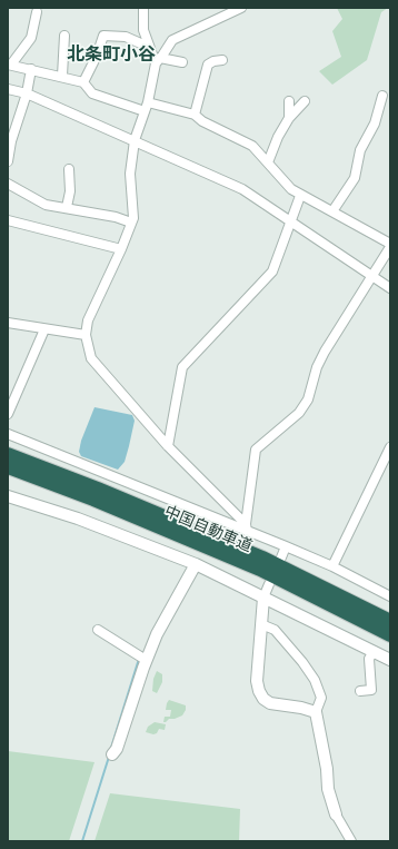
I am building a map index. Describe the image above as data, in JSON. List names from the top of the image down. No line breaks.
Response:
{"streets":{"highway":["中国自動車道"]},"districts":["北条町小谷"]}
